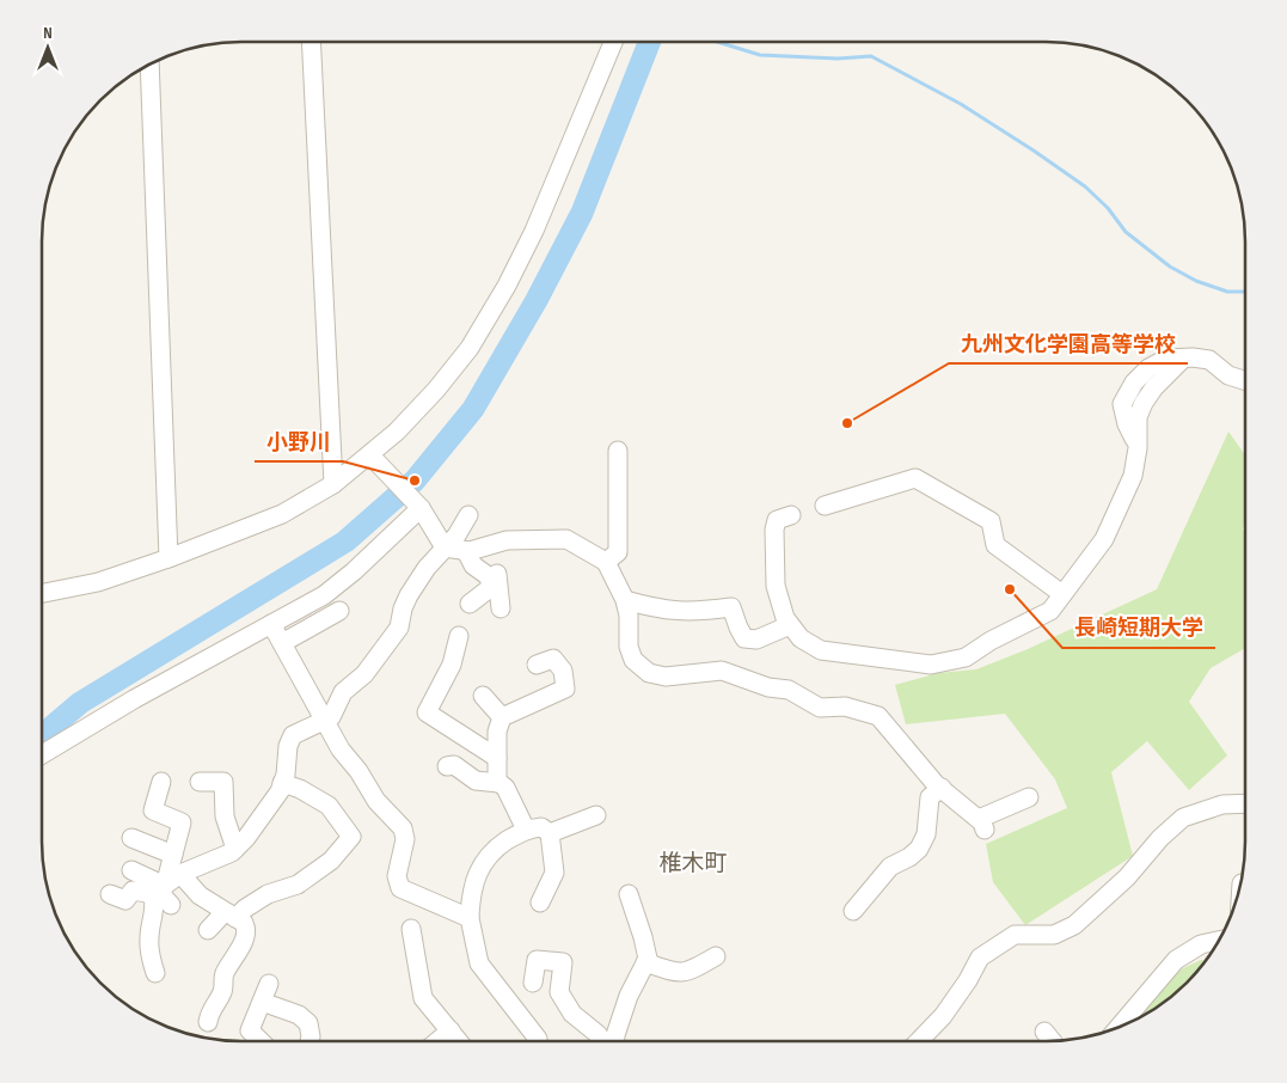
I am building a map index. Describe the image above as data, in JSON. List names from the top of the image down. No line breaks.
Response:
{"districts":["椎木町"],"places":["九州文化学園高等学校","小野川","長崎短期大学"],"north":"top"}
